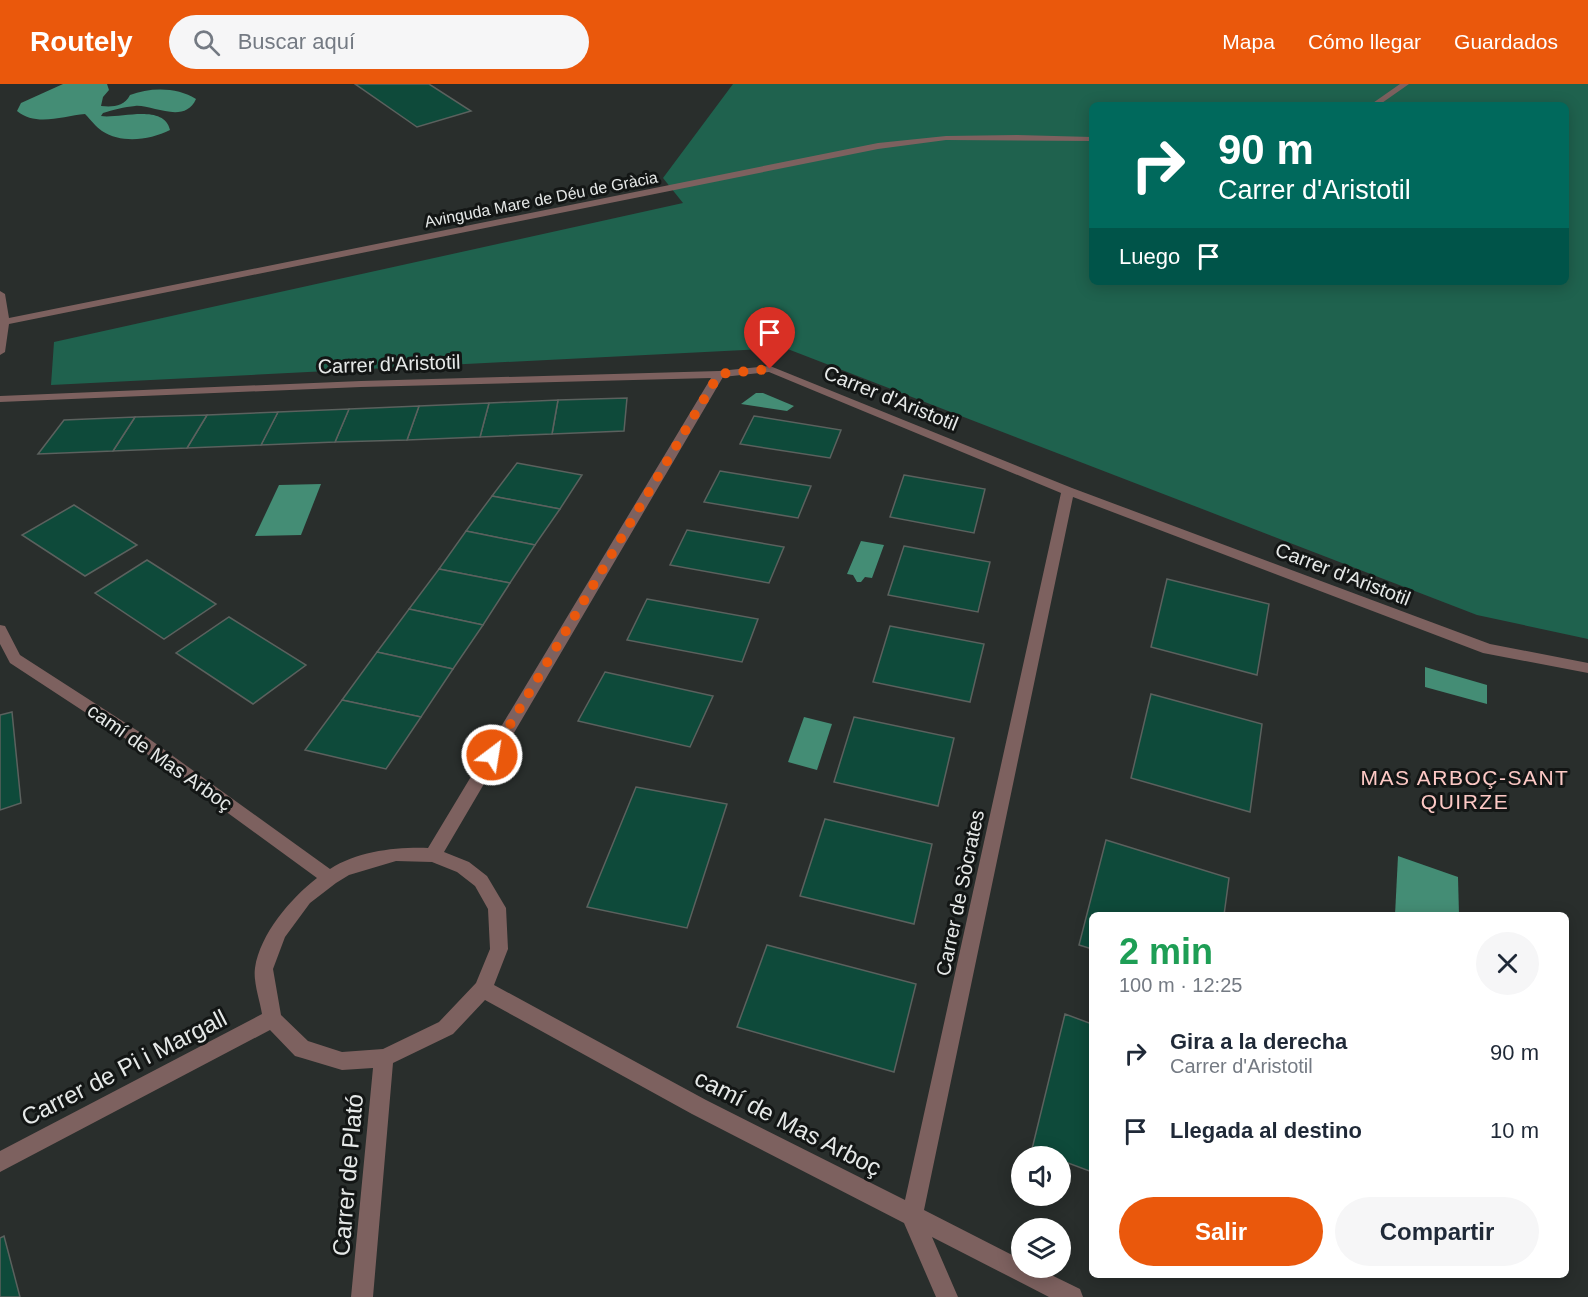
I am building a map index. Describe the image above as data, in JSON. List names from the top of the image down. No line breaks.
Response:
{"streets":{"street":["Avinguda Mare de Déu de Gràcia","Carrer d'Aristotil","camí de Mas Arboç","Carrer de Sòcrates","Carrer de Pi i Margall","Carrer de Plató"]},"crossings":[["Carrer d'Aristotil","Carrer de Sòcrates"],["camí de Mas Arboç","Carrer de Sòcrates"]],"districts":["MAS ARBOÇ-SANT QUIRZE"],"page":{"header":"Routely","search":"Buscar aquí","nav":["Mapa","Cómo llegar","Guardados"],"turn":["90 m","Carrer d'Aristotil"],"then":"Luego","heading":["2 min","100 m · 12:25"],"list":[{"name":"Gira a la derecha","note":"Carrer d'Aristotil","value":"90 m"},{"name":"Llegada al destino","value":"10 m"}],"buttons":["Salir","Compartir"]}}
